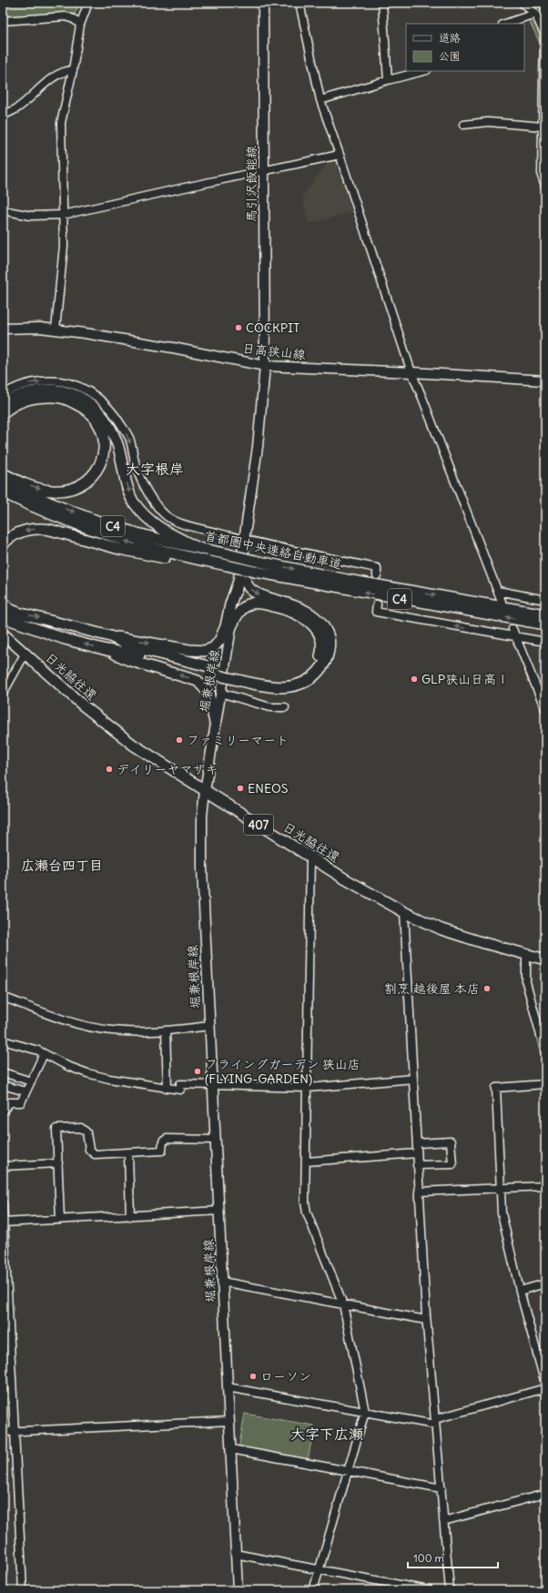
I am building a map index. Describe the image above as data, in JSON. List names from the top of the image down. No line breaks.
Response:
{"streets":{"highway":["C4","首都圏中央連絡自動車道","日光脇往還","407"],"main road":["馬引沢飯能線","日高狭山線","堀兼根岸線"]},"crossings":[["馬引沢飯能線","日高狭山線"],["馬引沢飯能線","堀兼根岸線"],["日高狭山線","堀兼根岸線"],["日光脇往還","堀兼根岸線"]],"districts":["大字根岸","広瀬台四丁目","大字下広瀬"],"places":["COCKPIT","GLP狭山日高Ⅰ","ファミリーマート","デイリーヤマザキ","ENEOS","割烹 越後屋 本店","フライングガーデン 狭山店 (FLYING-GARDEN)","ローソン"],"legend":["道路","公園"],"scale_bar":"100 m"}
